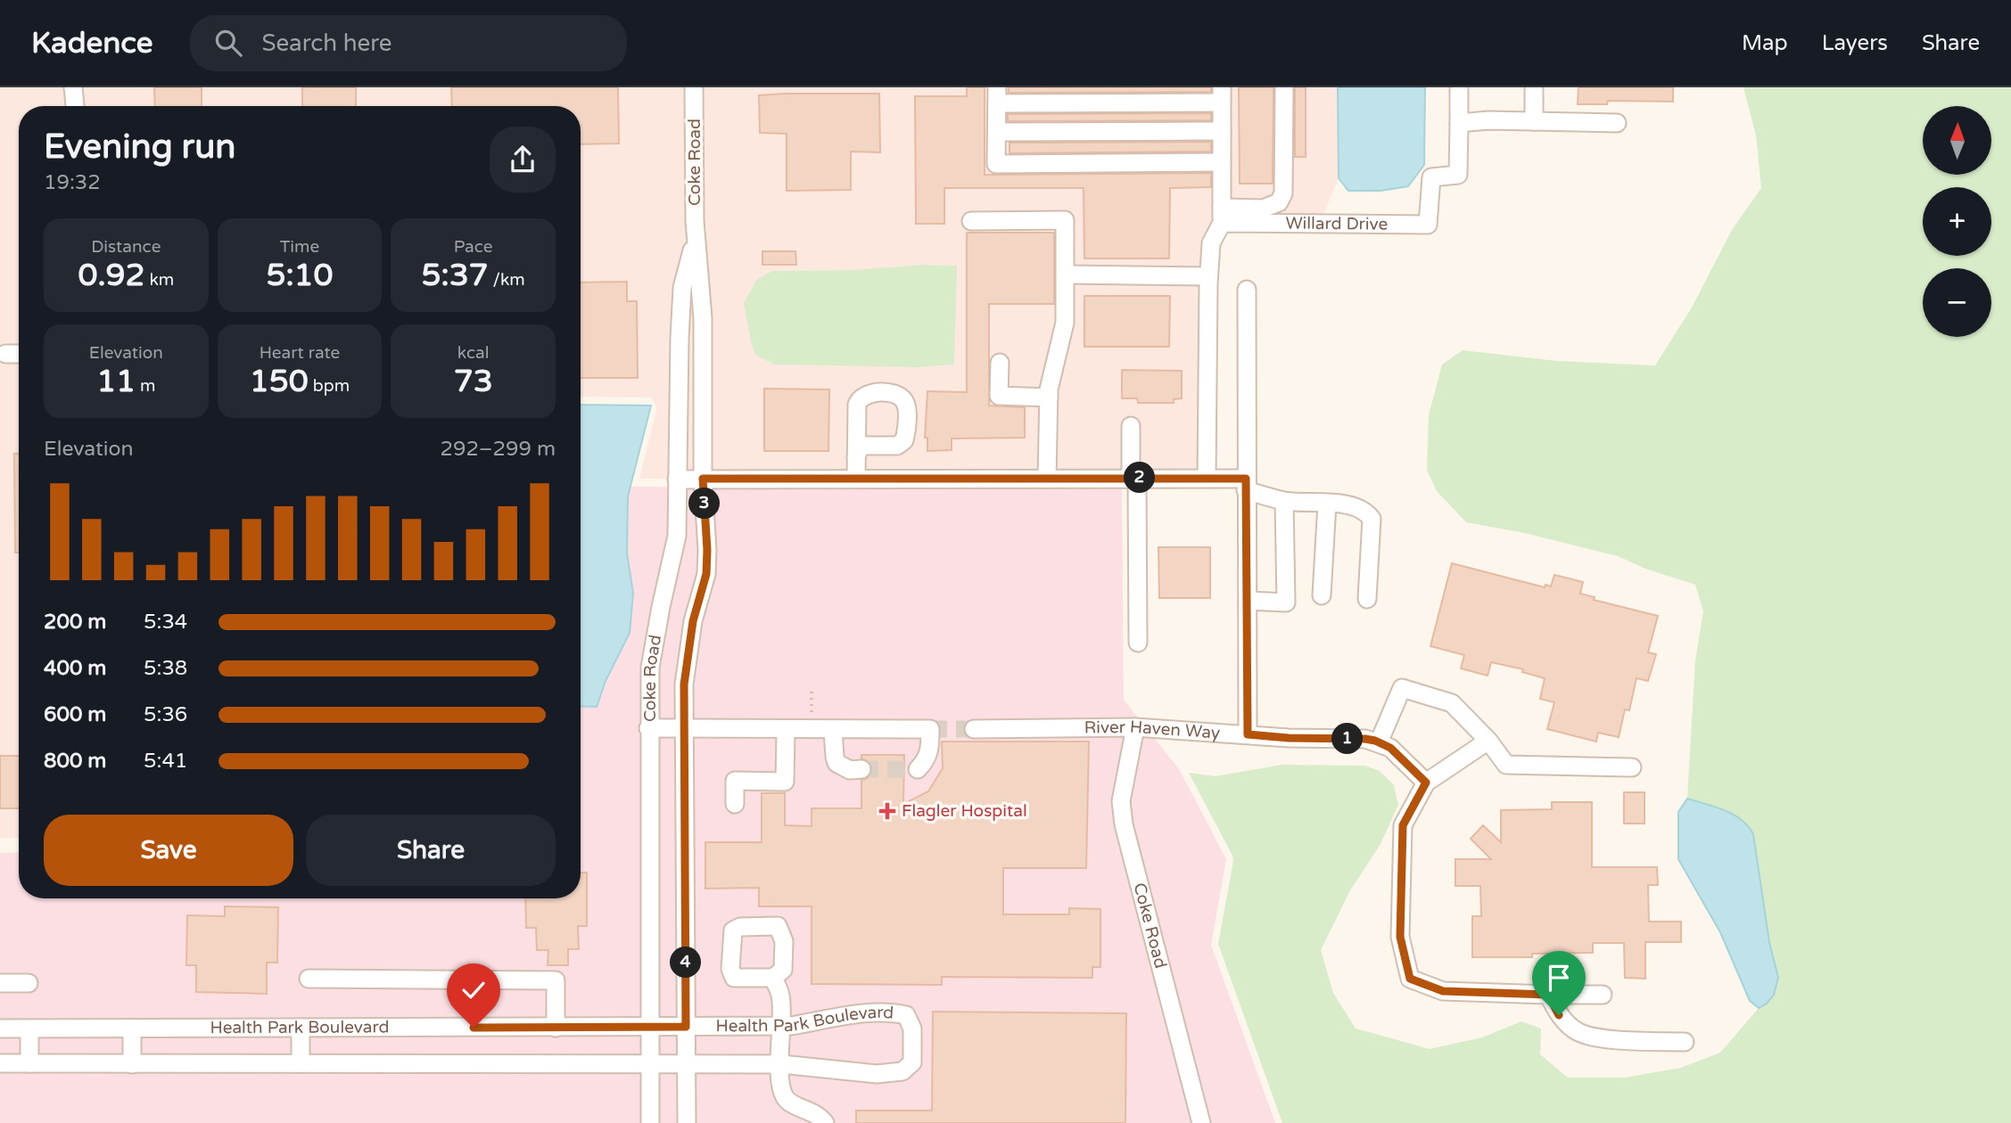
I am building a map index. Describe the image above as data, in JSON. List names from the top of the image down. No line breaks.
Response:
{"streets":{"street":["Coke Road","Willard Drive","River Haven Way","Health Park Boulevard"]},"crossings":[["Coke Road","River Haven Way"],["Coke Road","Health Park Boulevard"]],"places":{"health":["Flagler Hospital"]},"north":"top","page":{"header":"Kadence","search":"Search here","nav":["Map","Layers","Share"],"map_buttons":["+","−"],"heading":["Evening run","19:32"],"stats":[["Distance","0.92 km"],["Time","5:10"],["Pace","5:37 /km"],["Elevation","11 m"],["Heart rate","150 bpm"],["kcal","73"]],"chart":["Elevation","292–299 m"],"pins":["2","3","1","4"],"list":[{"name":"200 m","note":"5:34"},{"name":"400 m","note":"5:38"},{"name":"600 m","note":"5:36"},{"name":"800 m","note":"5:41"}],"buttons":["Save","Share"]}}
